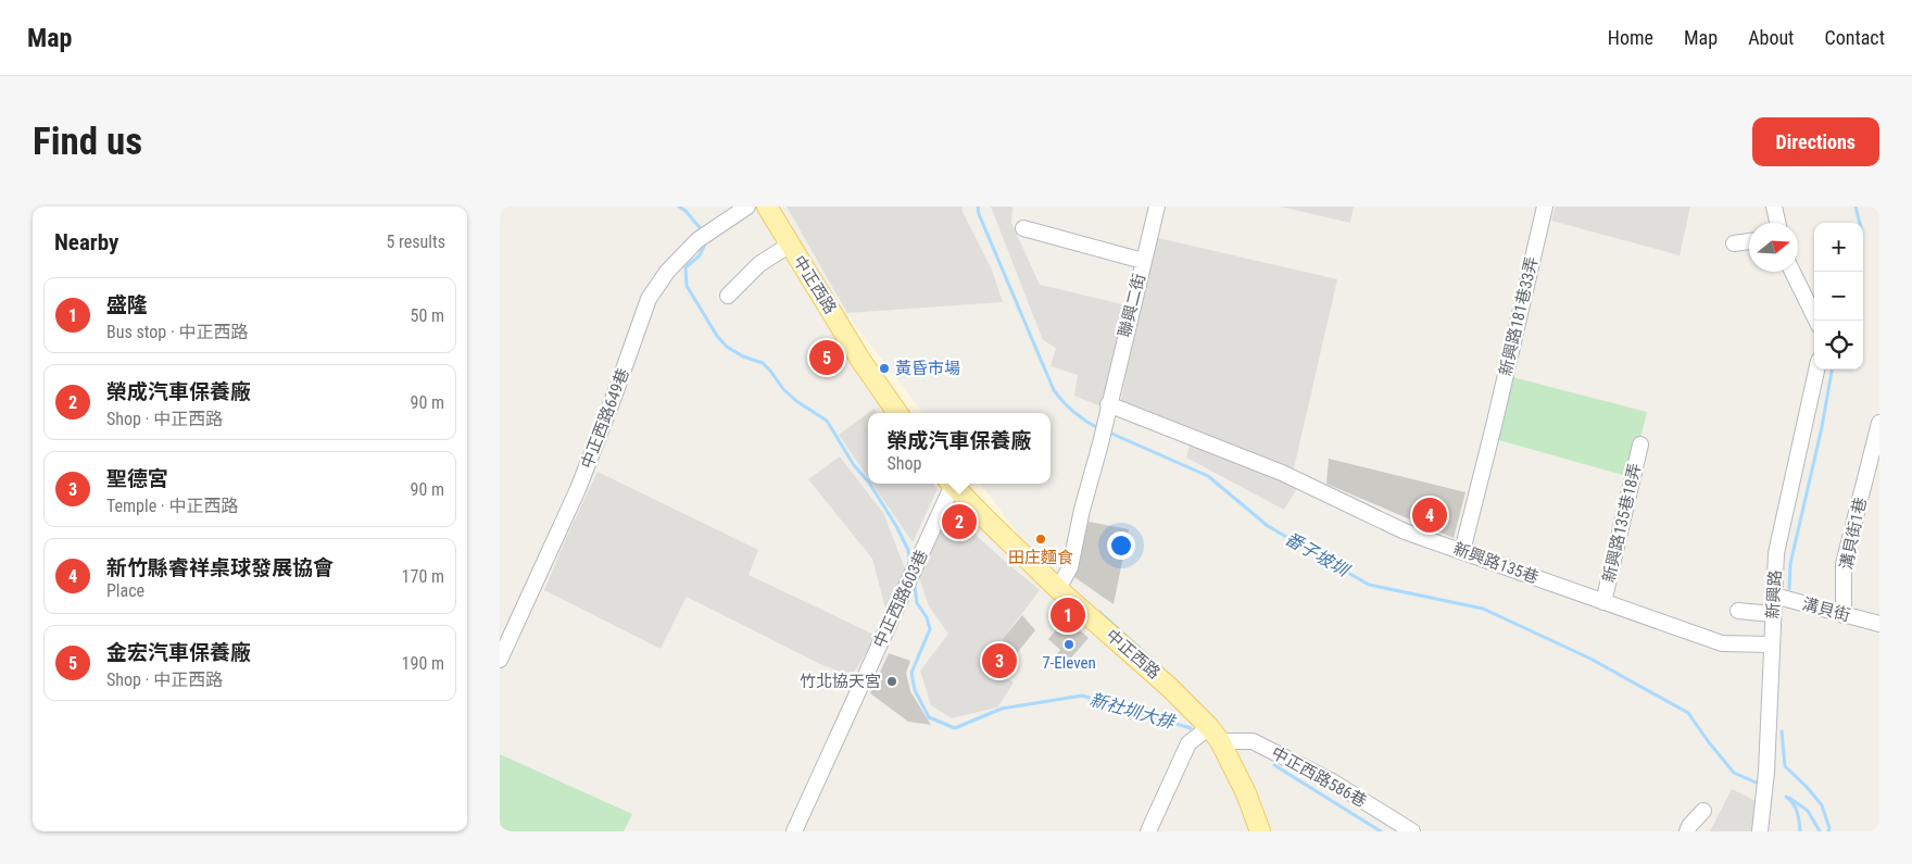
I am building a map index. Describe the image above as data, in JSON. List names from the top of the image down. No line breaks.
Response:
{"streets":{"main road":["中正西路"],"street":["聯興二街","新興路181巷33弄","中正西路649巷","新興路135巷18弄","溝貝街1巷","新興路135巷","新興路","中正西路603巷","溝貝街","中正西路586巷"]},"crossings":[["中正西路","聯興二街"],["中正西路","中正西路586巷"],["聯興二街","新興路135巷"],["新興路181巷33弄","新興路135巷"],["新興路135巷18弄","新興路135巷"],["溝貝街1巷","溝貝街"],["新興路135巷","新興路"],["新興路","溝貝街"]],"water":["番子坡圳","新社圳大排"],"places":["黃昏市場","田庄麵食","7-Eleven","竹北協天宮"],"north":"right","page":{"header":"Map","nav":["Home","Map","About","Contact"],"buttons":"Directions","title":"Find us","heading":["Nearby","5 results"],"map_buttons":["+","−"],"list":[{"mark":"1","name":"盛隆","note":"Bus stop · 中正西路","value":"50 m"},{"mark":"2","name":"榮成汽車保養廠","note":"Shop · 中正西路","value":"90 m"},{"mark":"3","name":"聖德宮","note":"Temple · 中正西路","value":"90 m"},{"mark":"4","name":"新竹縣睿祥桌球發展協會","note":"Place","value":"170 m"},{"mark":"5","name":"金宏汽車保養廠","note":"Shop · 中正西路","value":"190 m"}],"pins":["5","4","2","1","3"],"popup":["榮成汽車保養廠","Shop"]}}
